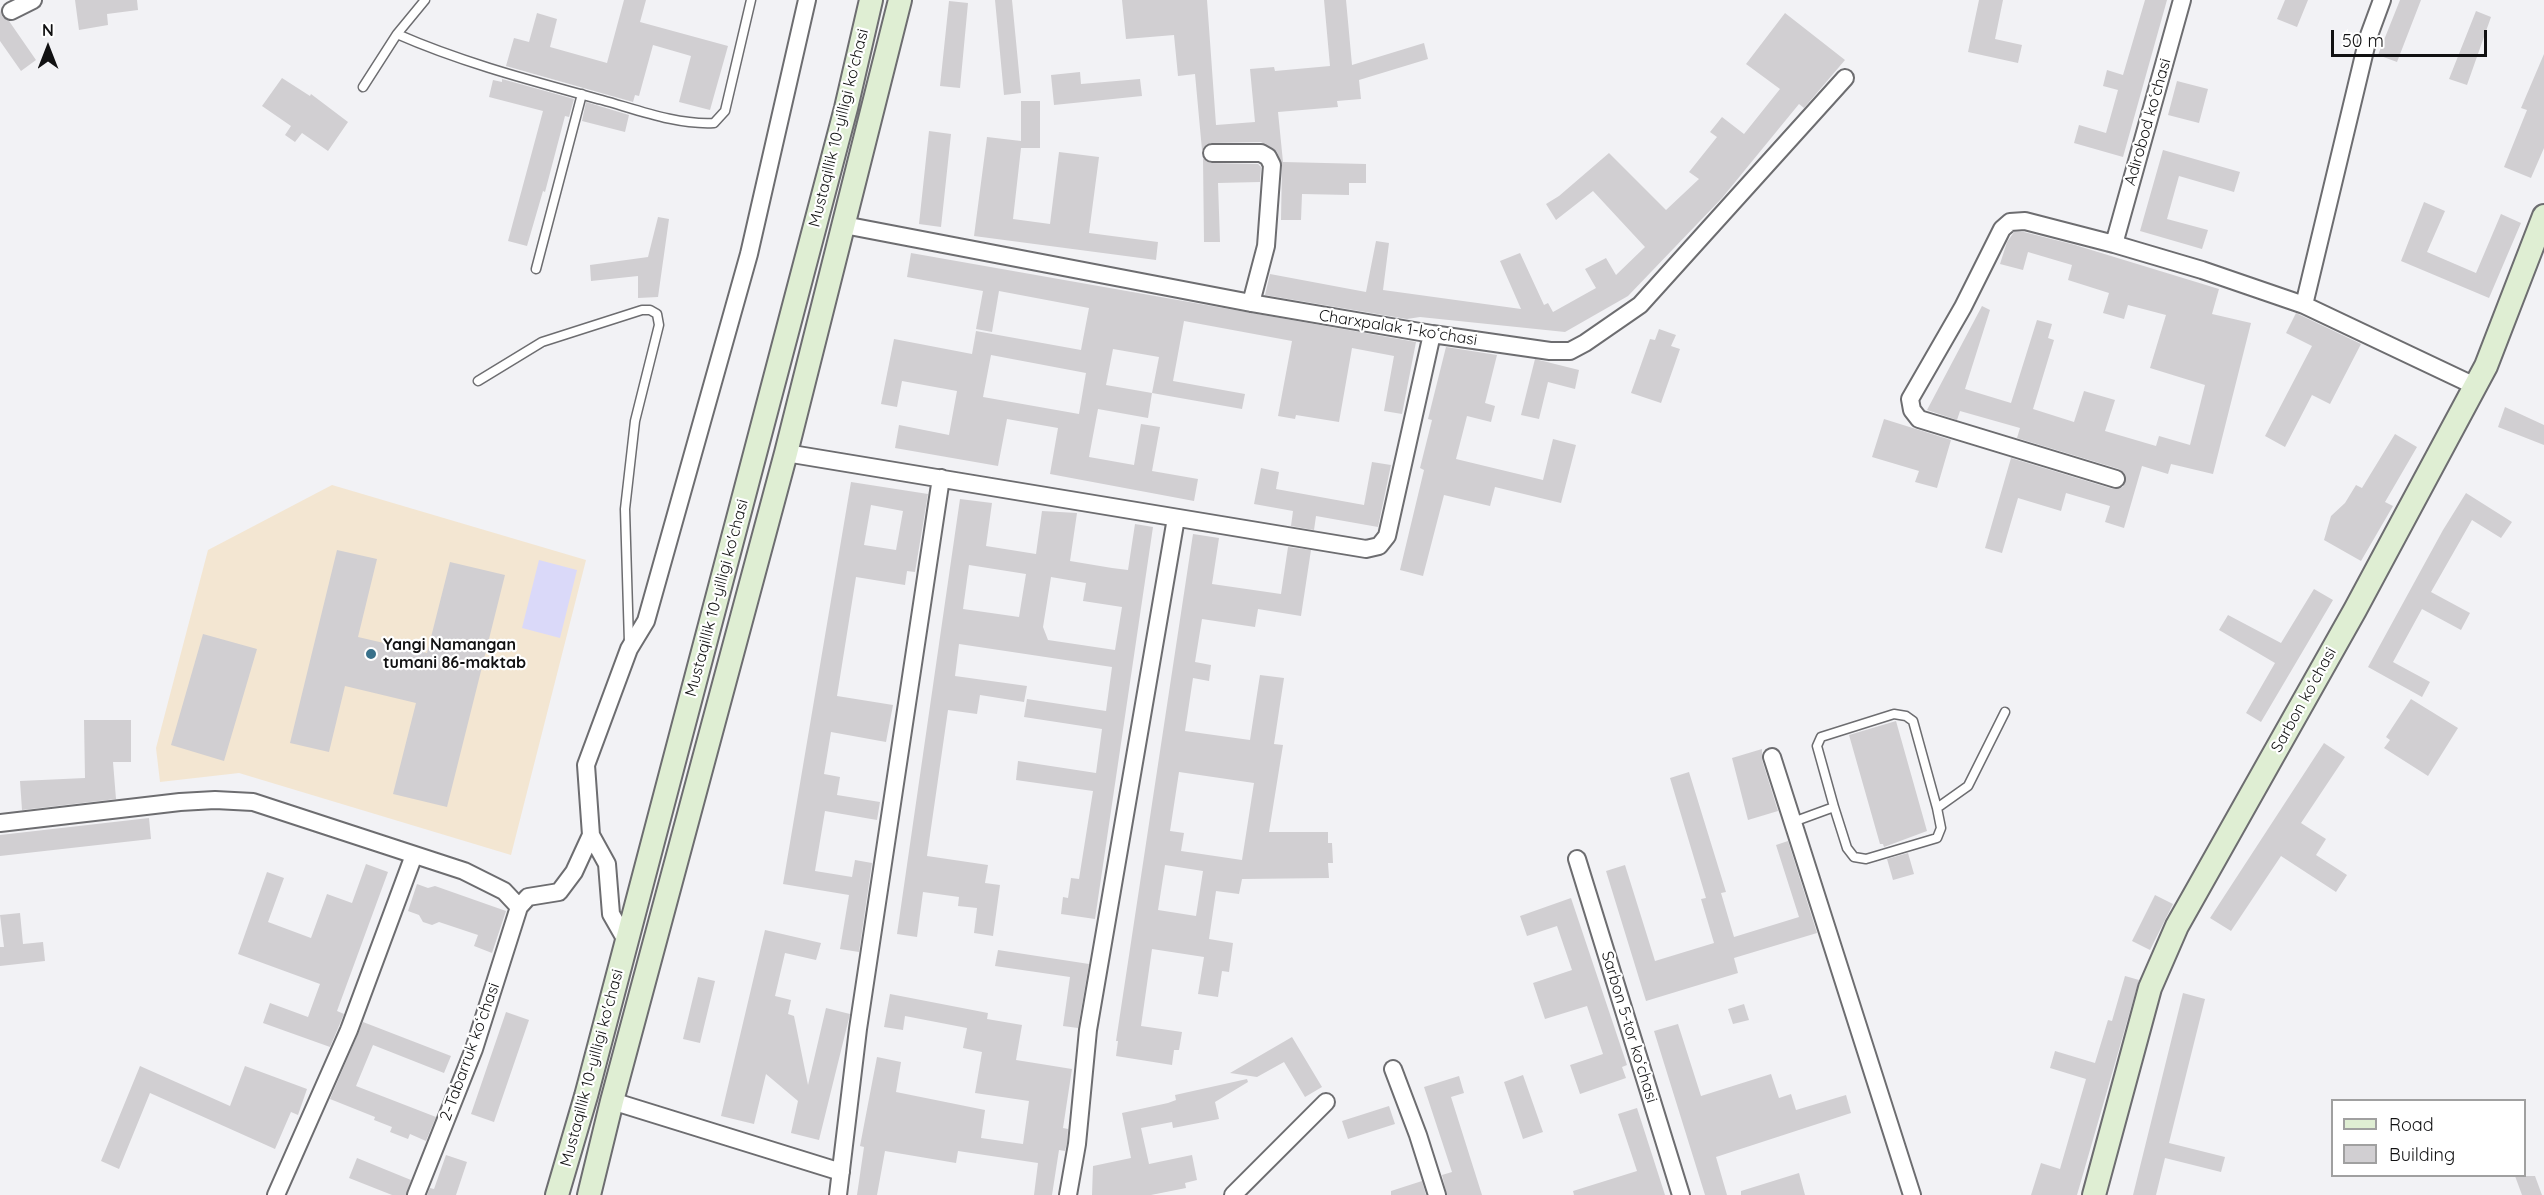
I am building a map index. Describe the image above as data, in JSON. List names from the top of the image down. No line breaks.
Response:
{"streets":{"main road":["Mustaqillik 10-yilligi ko'chasi","Sarbon koʻchasi"],"street":["Adirobod koʻchasi","Charxpalak 1-koʻchasi","Sarbon 5-tor koʻchasi","2-Tabarruk koʻchasi"]},"crossings":[["Mustaqillik 10-yilligi ko'chasi","Charxpalak 1-koʻchasi"]],"places":["Yangi Namangan tumani 86-maktab"],"legend":["Road","Building"],"scale_bar":"50 m","north":"top"}
